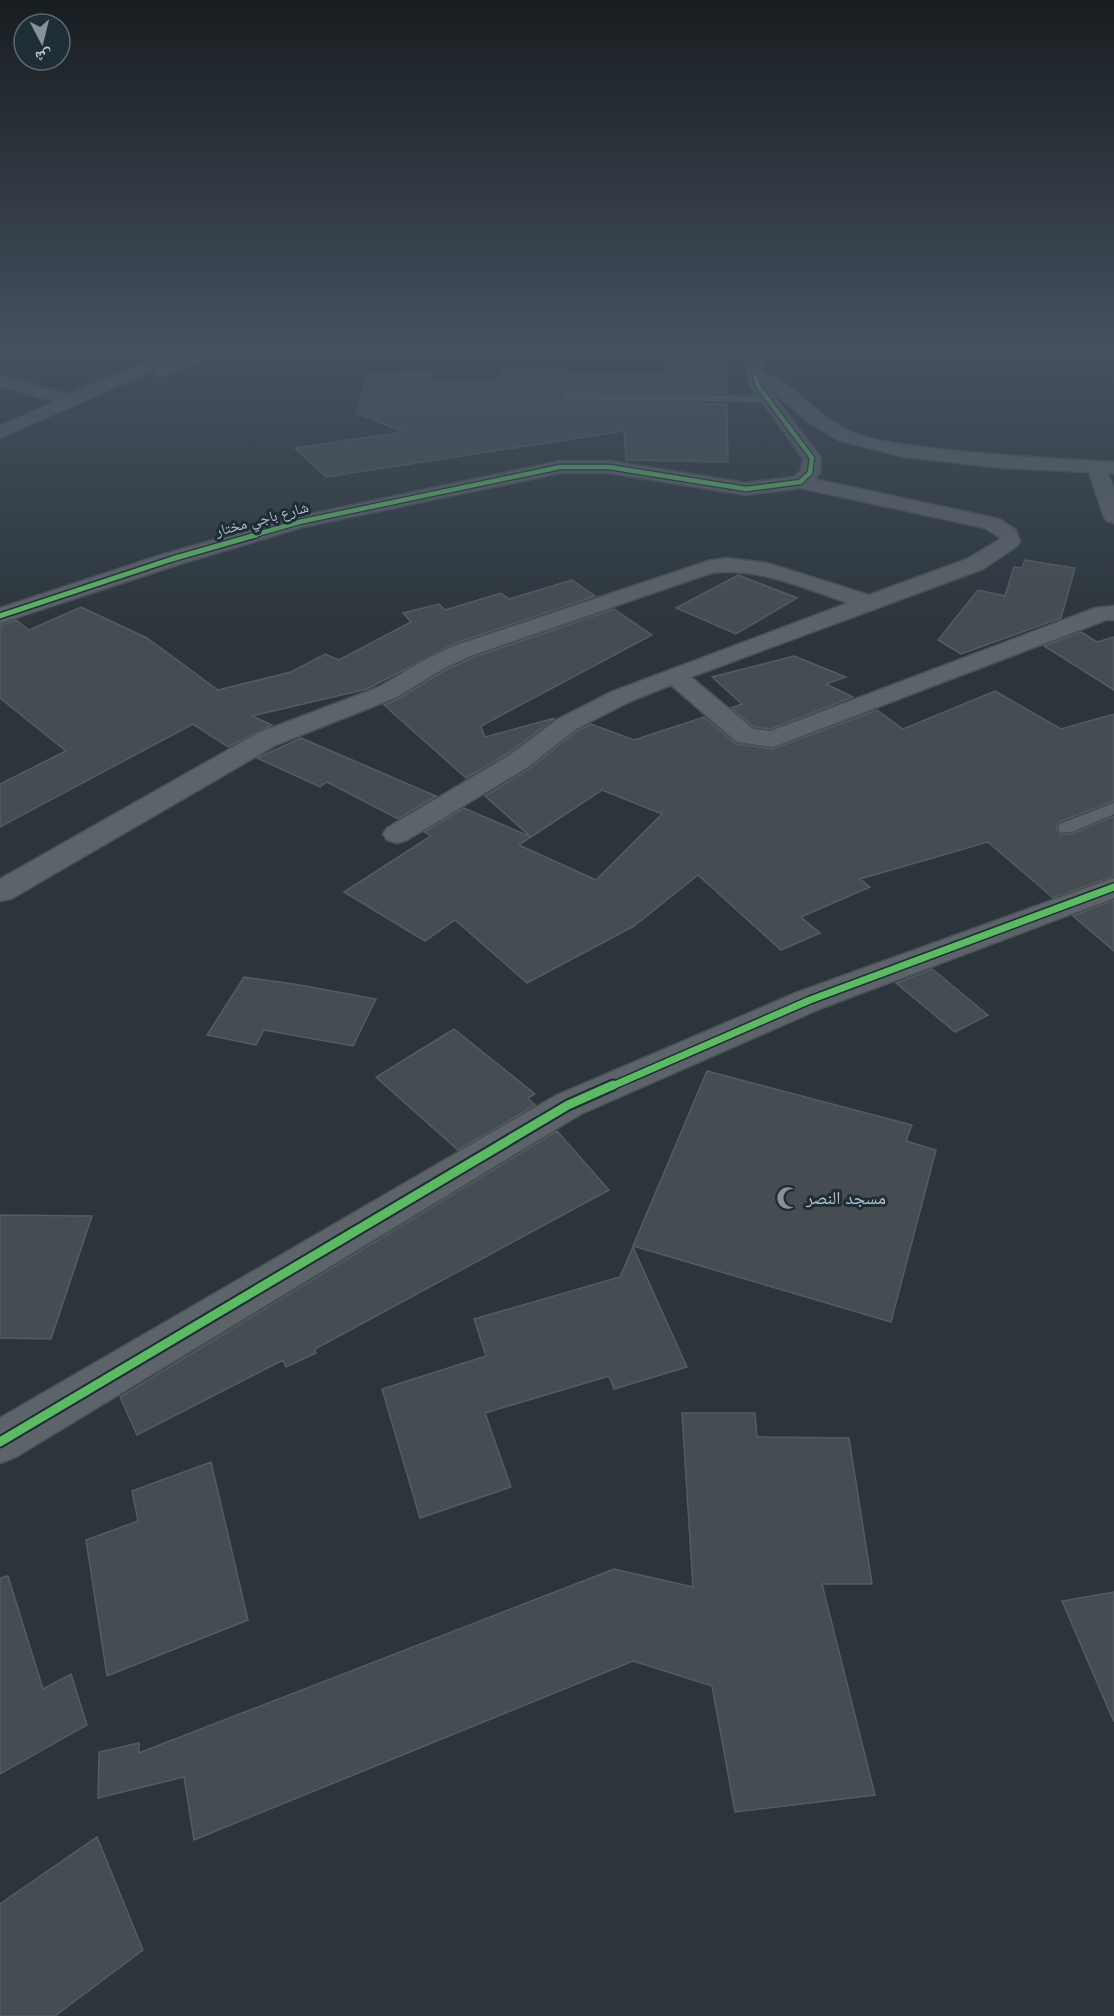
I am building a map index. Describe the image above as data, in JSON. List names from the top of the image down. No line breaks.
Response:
{"streets":{"street":["شارع باجي مختار"]},"places":{"mosque":["مسجد النصر"]},"north":"bottom"}
